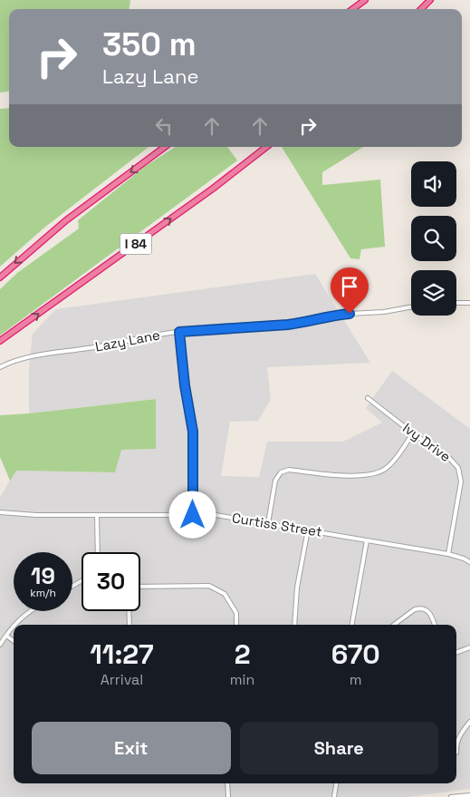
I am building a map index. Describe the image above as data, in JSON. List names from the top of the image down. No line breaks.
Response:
{"streets":{"highway":["I 84"],"street":["Lazy Lane","Ivy Drive","Curtiss Street"]},"crossings":[["Ivy Drive","Curtiss Street"]],"page":{"turn":["350 m","Lazy Lane"],"speed":"19 km/h","limit":"30","eta":["11:27","Arrival","2","min","670","m"],"buttons":["Exit","Share"]}}
